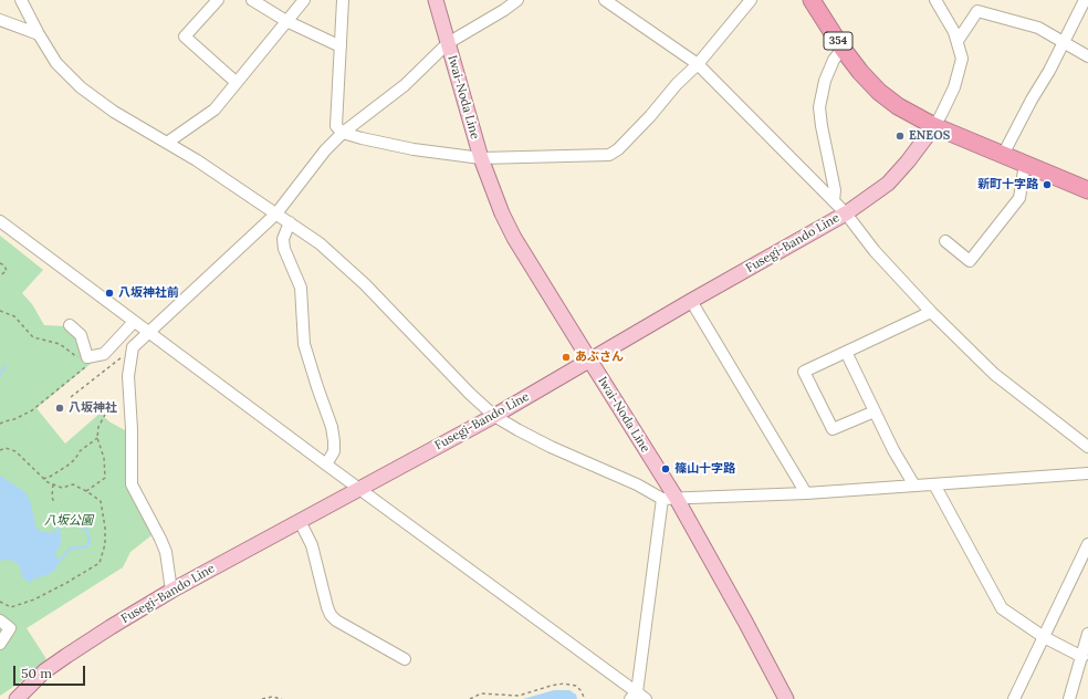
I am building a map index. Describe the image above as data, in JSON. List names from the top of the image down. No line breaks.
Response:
{"streets":{"highway":["354"],"main road":["Iwai-Noda Line","Fusegi-Bando Line"]},"crossings":[["354","Fusegi-Bando Line"],["Iwai-Noda Line","Fusegi-Bando Line"]],"parks":["八坂公園"],"places":["ENEOS","新町十字路","八坂神社前","あぶさん","八坂神社","篠山十字路"],"scale_bar":"50 m"}
